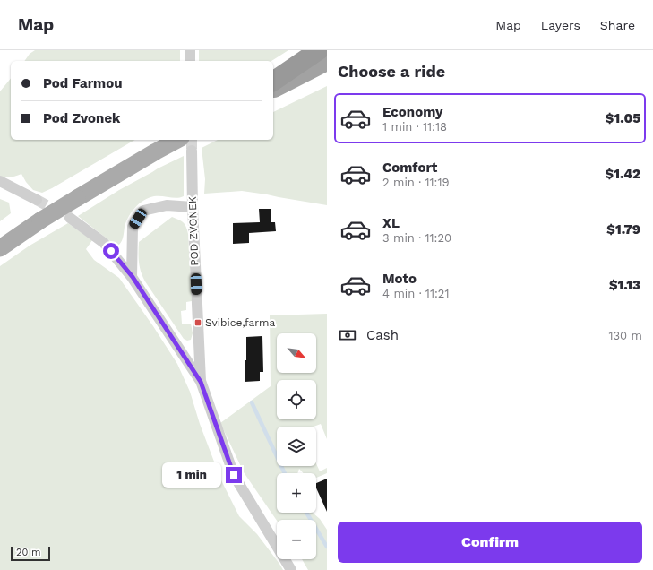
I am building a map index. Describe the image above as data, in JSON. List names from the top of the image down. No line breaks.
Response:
{"streets":{"street":["POD ZVONEK"]},"places":{"transit":["Svibice,farma"]},"scale_bar":"20 m","north":"bottom right","page":{"header":"Map","nav":["Map","Layers","Share"],"heading":"Choose a ride","banner":["Pod Farmou","Pod Zvonek"],"list":[{"name":"Economy","note":"1 min · 11:18","value":"$1.05"},{"name":"Comfort","note":"2 min · 11:19","value":"$1.42"},{"name":"XL","note":"3 min · 11:20","value":"$1.79"},{"name":"Moto","note":"4 min · 11:21","value":"$1.13"}],"pay":["Cash","130 m"],"map_buttons":["+","−"],"bubble":"1 min","buttons":"Confirm","scale":"20 m"}}
